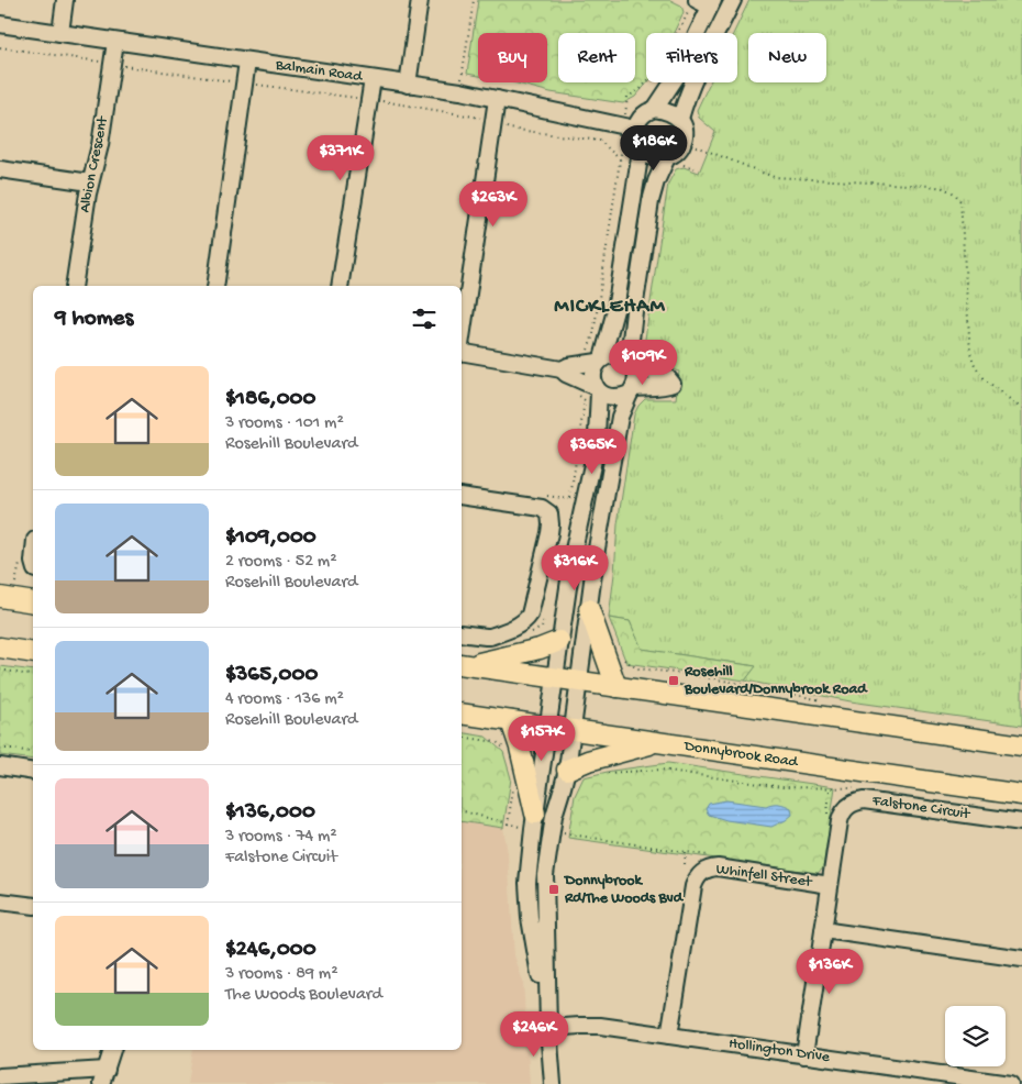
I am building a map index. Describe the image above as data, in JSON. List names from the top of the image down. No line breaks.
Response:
{"streets":{"main road":["Donnybrook Road"],"street":["Balmain Road","Albion Crescent","Falstone Circuit","Whinfell Street","Hollington Drive"]},"crossings":[["Balmain Road","Albion Crescent"],["Falstone Circuit","Whinfell Street"],["Falstone Circuit","Hollington Drive"],["Whinfell Street","Hollington Drive"]],"districts":["MICKLEHAM"],"places":{"transit":["Rosehill Boulevard/Donnybrook Road","Donnybrook Rd/The Woods Bvd"]},"page":{"chip":["Buy","Rent","Filters","New"],"price":["$186K","$371K","$263K","$109K","$365K","$316K","$157K","$136K","$246K"],"heading":"9 homes","list":[{"name":"$186,000","note":"3 rooms · 101 m² · Rosehill Boulevard"},{"name":"$109,000","note":"2 rooms · 52 m² · Rosehill Boulevard"},{"name":"$365,000","note":"4 rooms · 136 m² · Rosehill Boulevard"},{"name":"$136,000","note":"3 rooms · 74 m² · Falstone Circuit"},{"name":"$246,000","note":"3 rooms · 89 m² · The Woods Boulevard"}]}}
